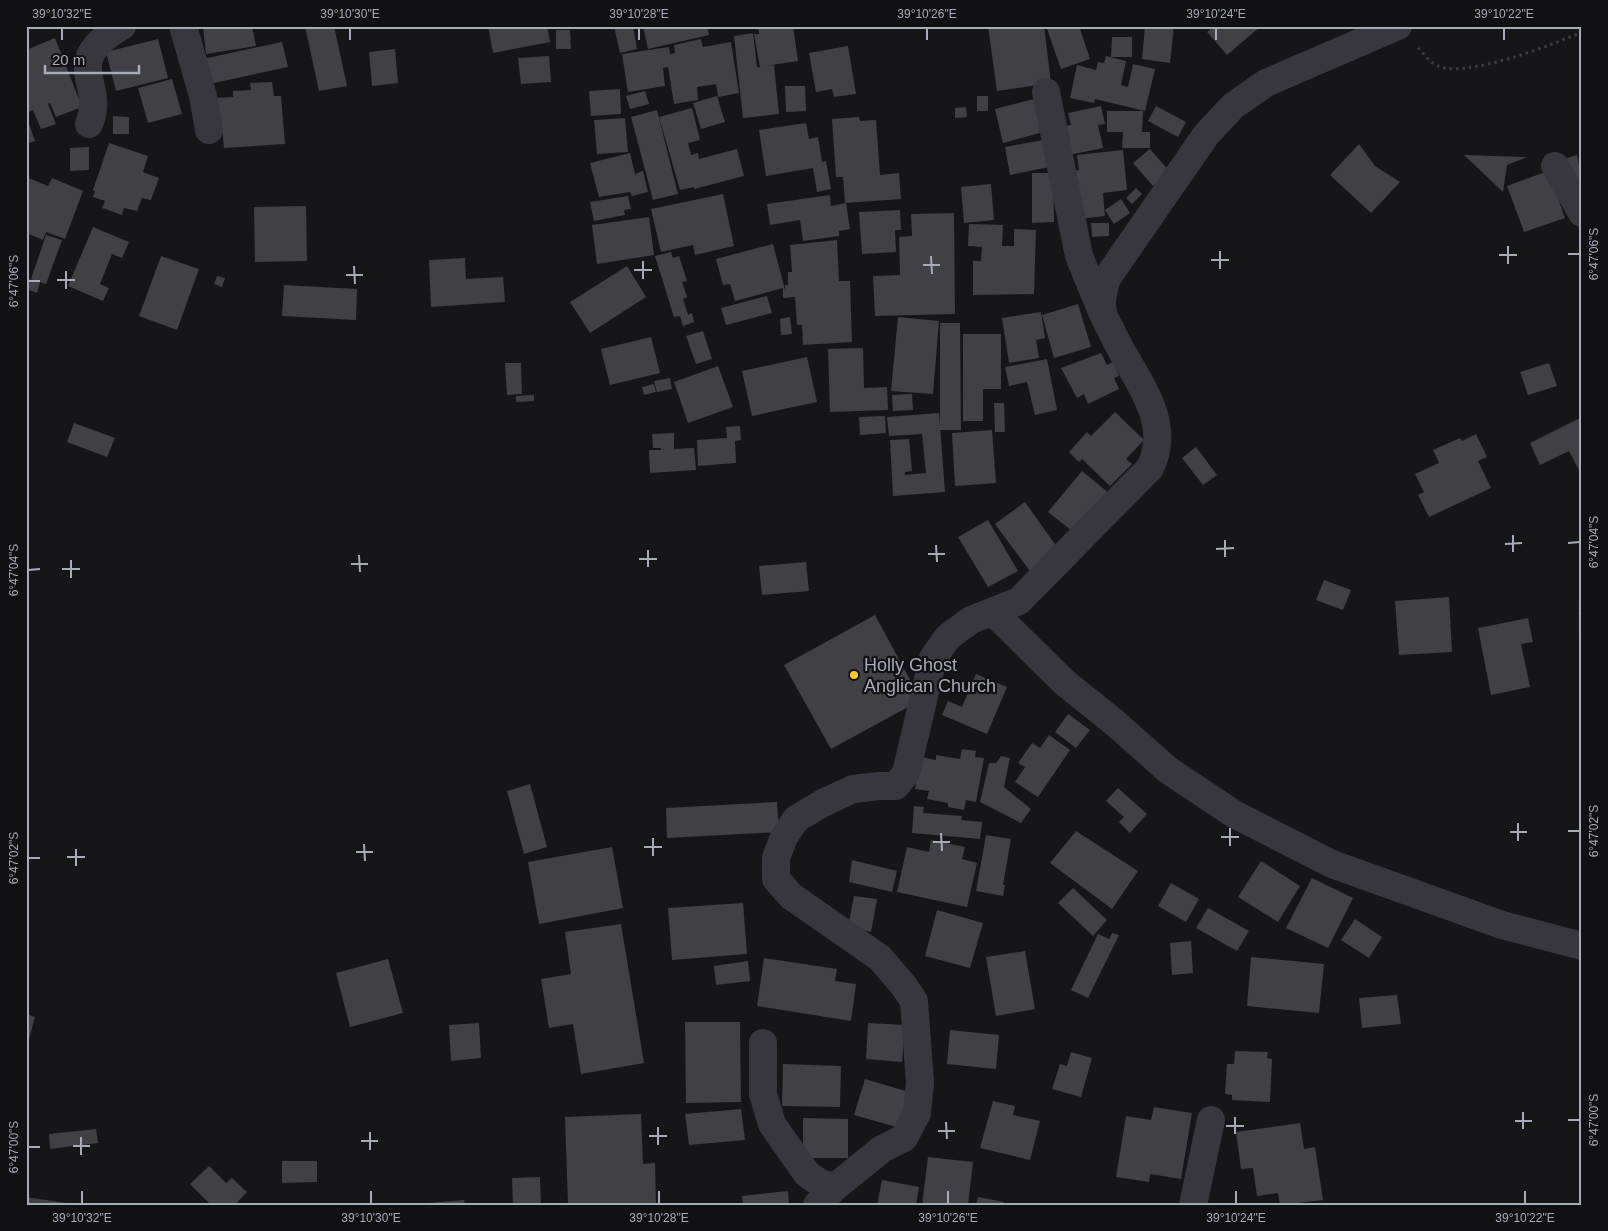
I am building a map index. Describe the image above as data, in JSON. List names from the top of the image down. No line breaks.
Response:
{"places":["Holly Ghost Anglican Church"],"scale_bar":"20 m","coordinates":["39°10'32\"E","39°10'30\"E","39°10'28\"E","39°10'26\"E","39°10'24\"E","39°10'22\"E","6°47'06\"S","6°47'04\"S","6°47'02\"S","6°47'00\"S"]}
